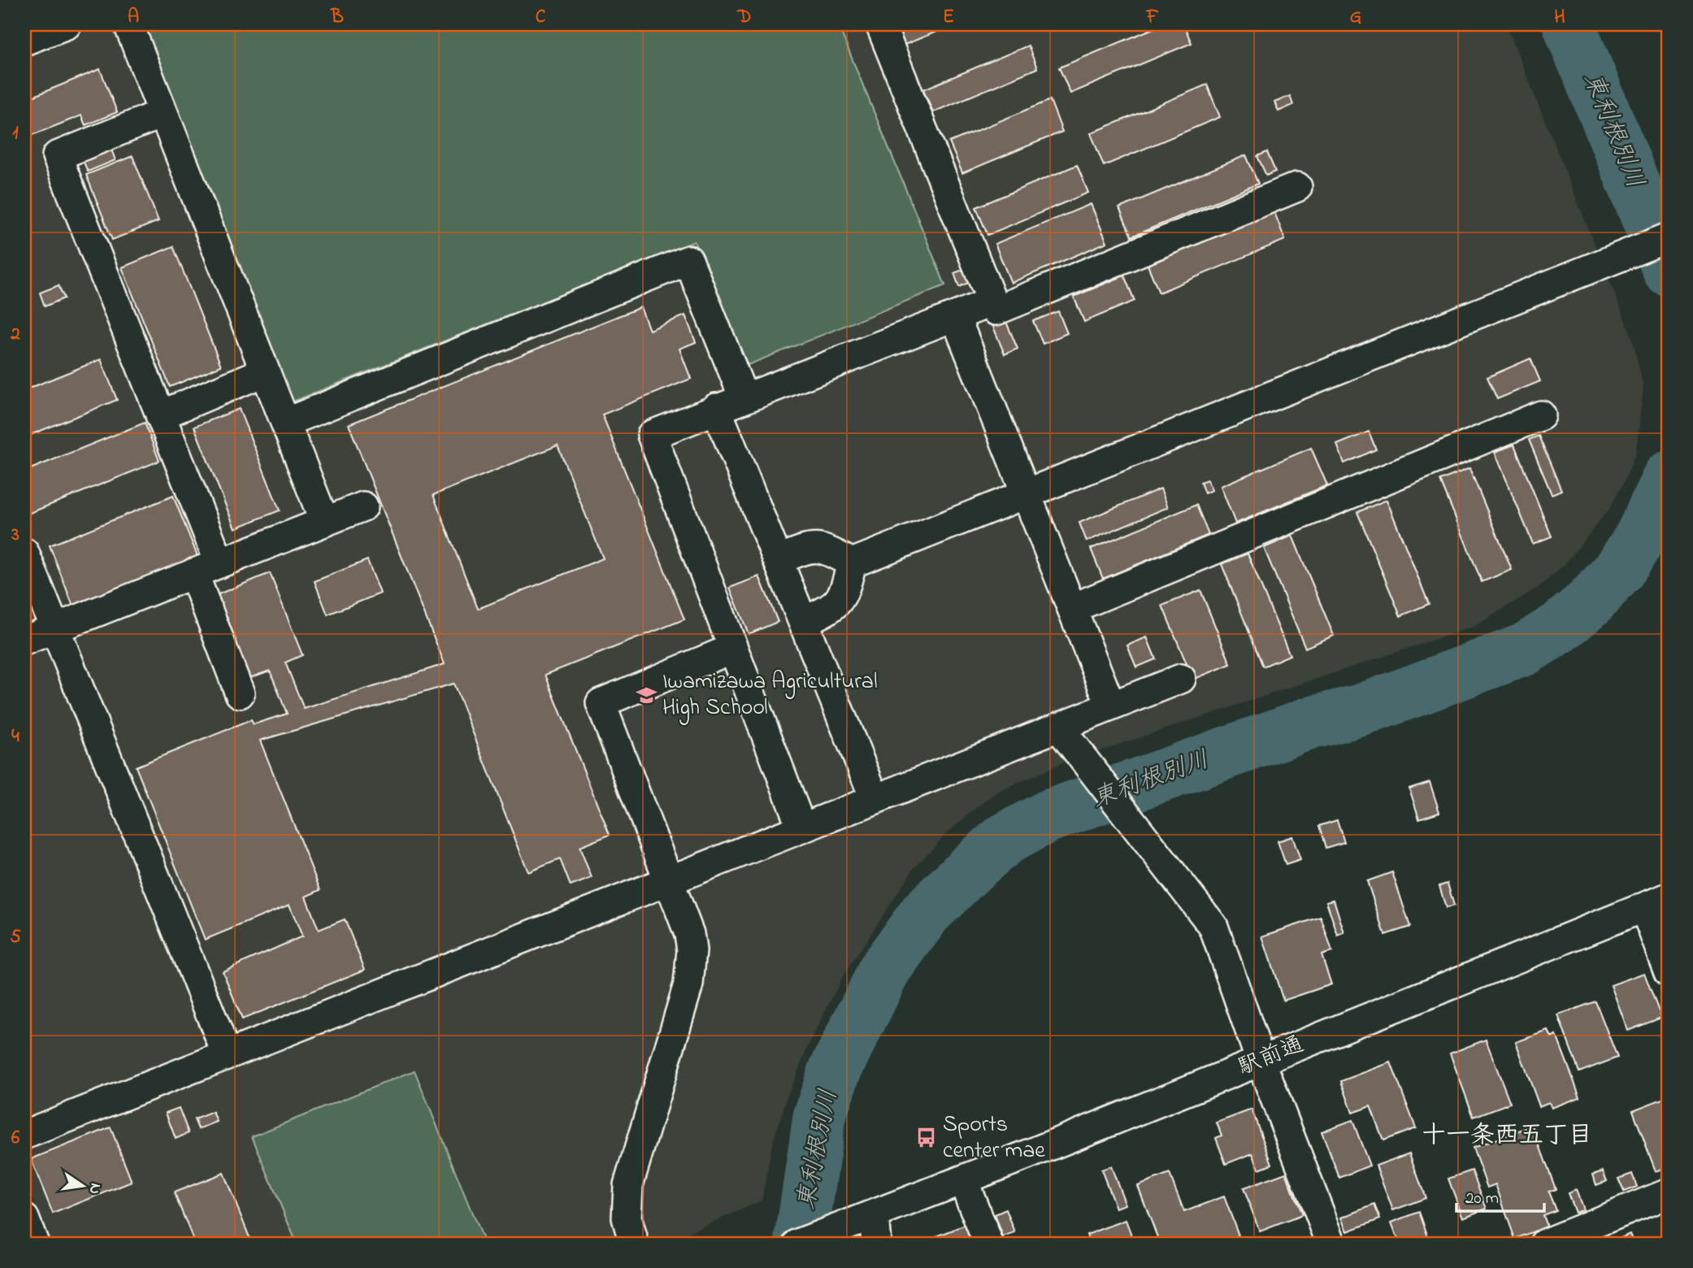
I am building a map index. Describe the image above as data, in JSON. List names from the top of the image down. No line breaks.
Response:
{"streets":{"street":["駅前通"]},"districts":["十一条西五丁目"],"water":["東利根別川"],"places":{"school or university":["Iwamizawa Agricultural High School"],"bus stop":["Sports center mae"]},"scale_bar":"20 m","north":"right","grid":{"columns":["A","B","C","D","E","F","G","H"],"rows":["1","2","3","4","5","6"]}}
